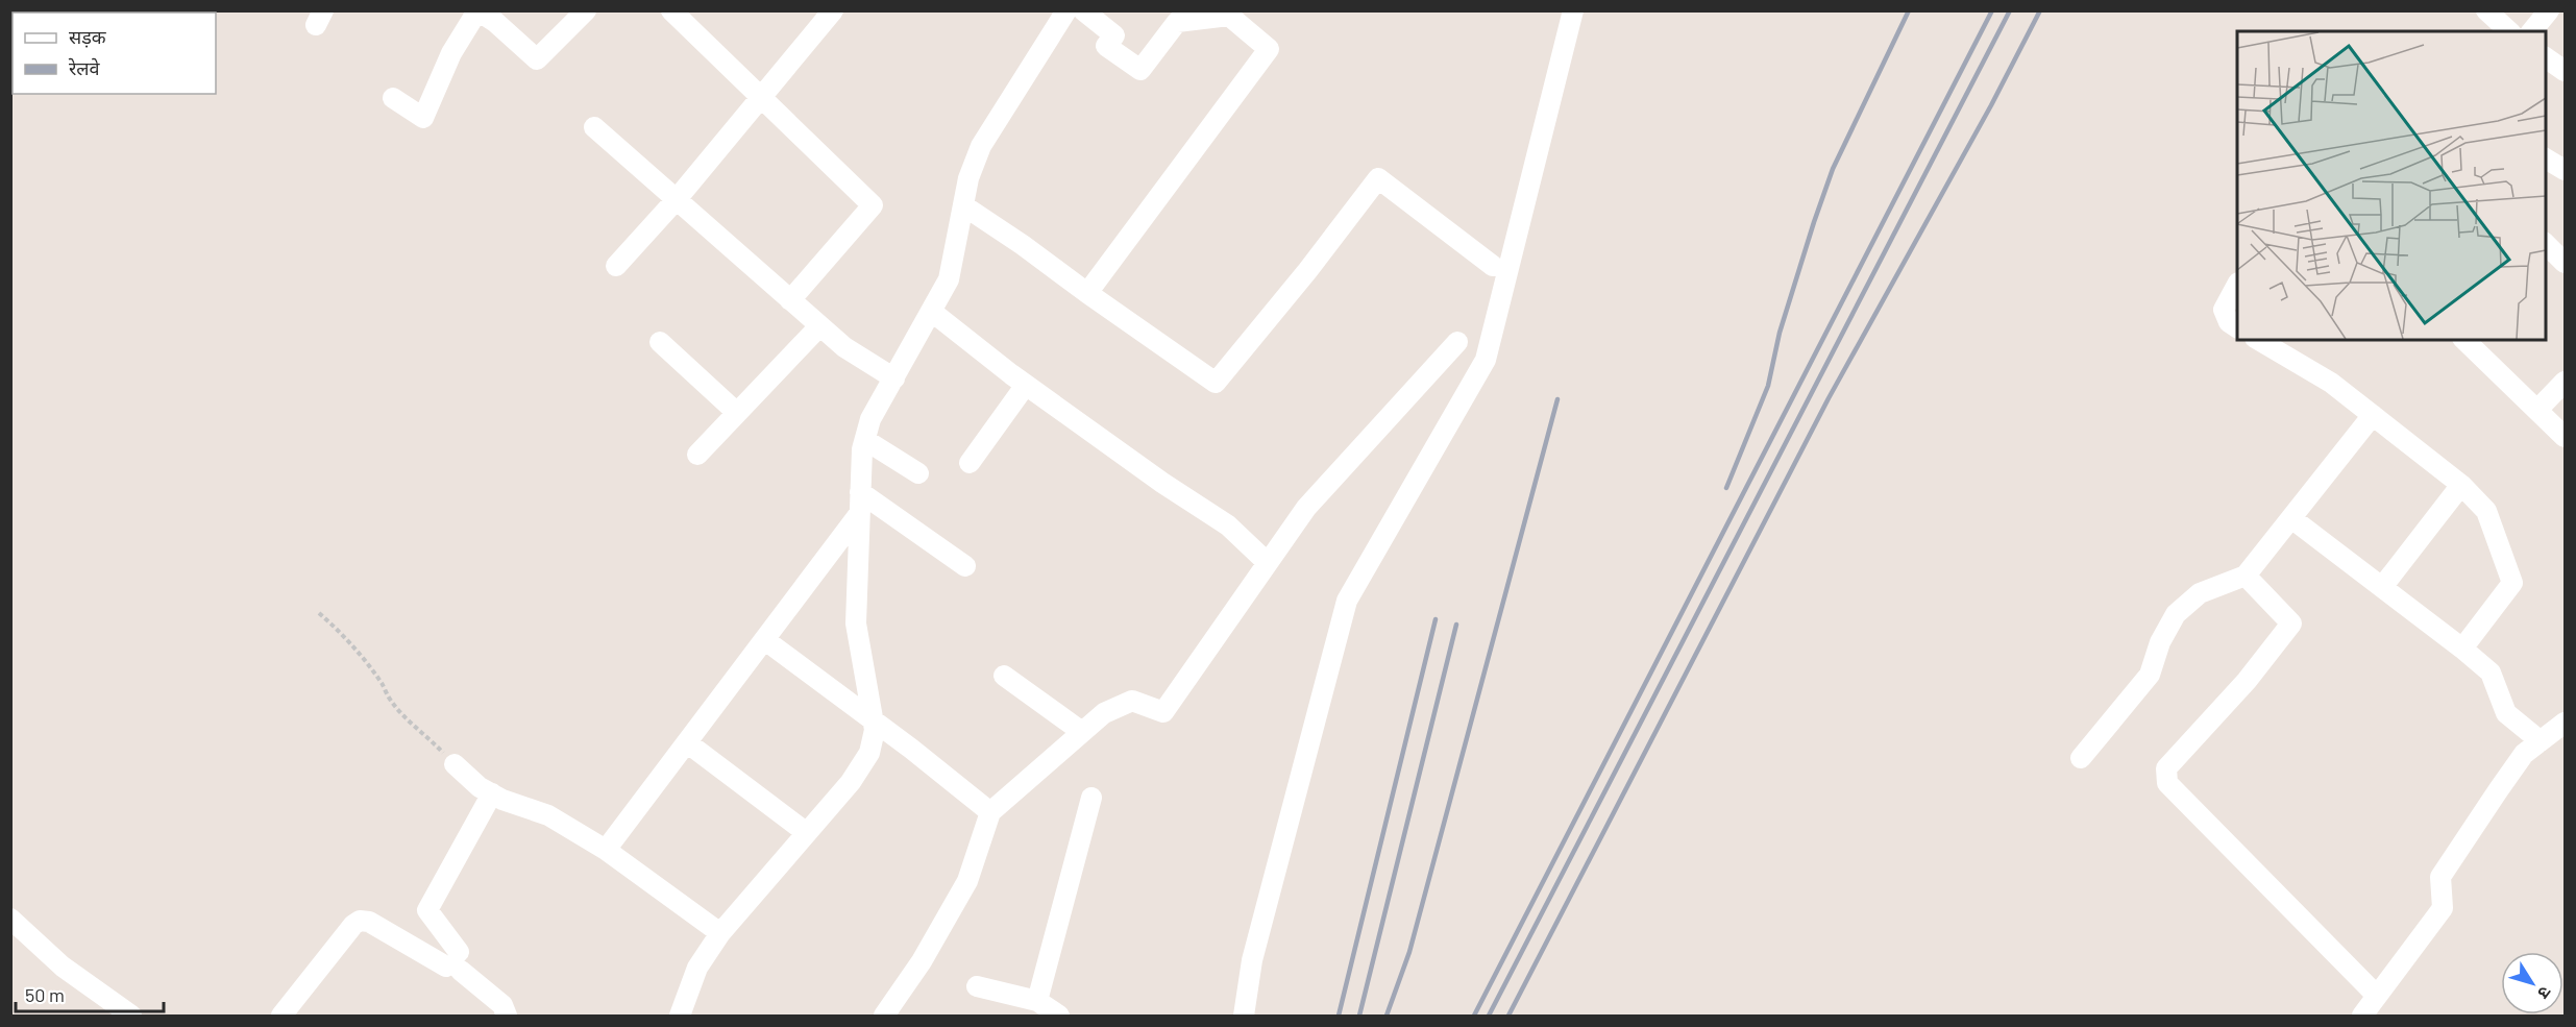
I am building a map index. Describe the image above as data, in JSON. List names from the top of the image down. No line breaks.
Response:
{"legend":["सड़क","रेलवे"],"scale_bar":"50 m","north":"bottom right"}
